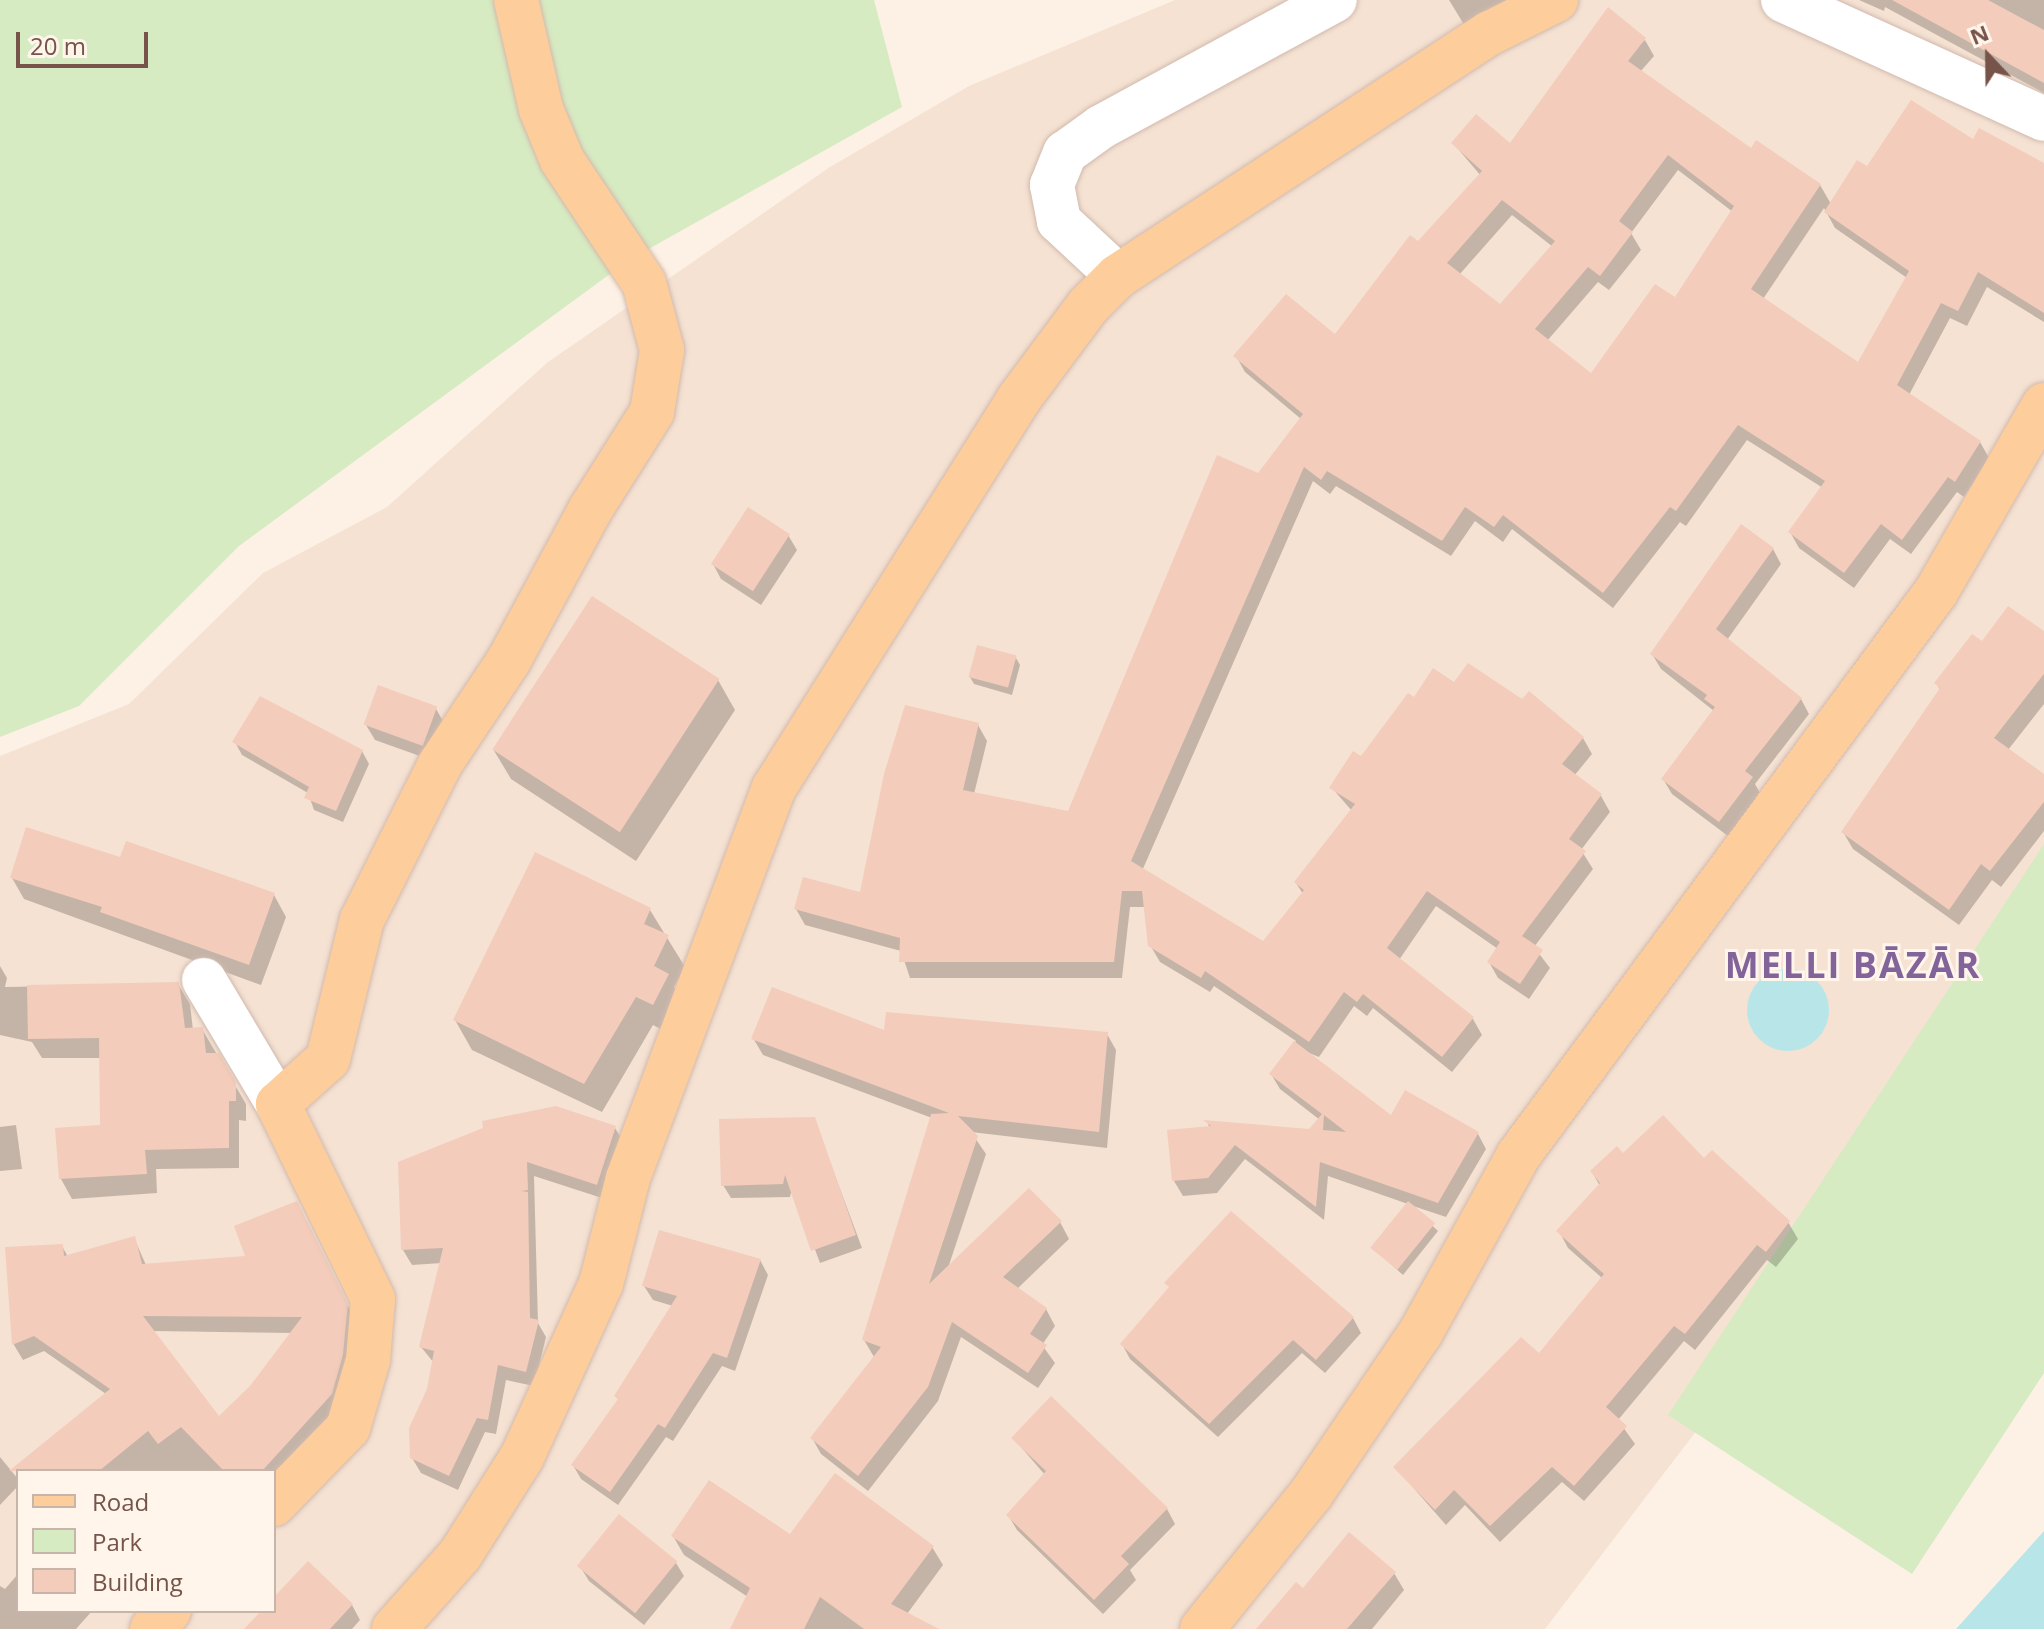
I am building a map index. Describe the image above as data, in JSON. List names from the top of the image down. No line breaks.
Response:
{"districts":["MELLI BĀZĀR"],"legend":["Road","Park","Building"],"scale_bar":"20 m","north":"top"}
